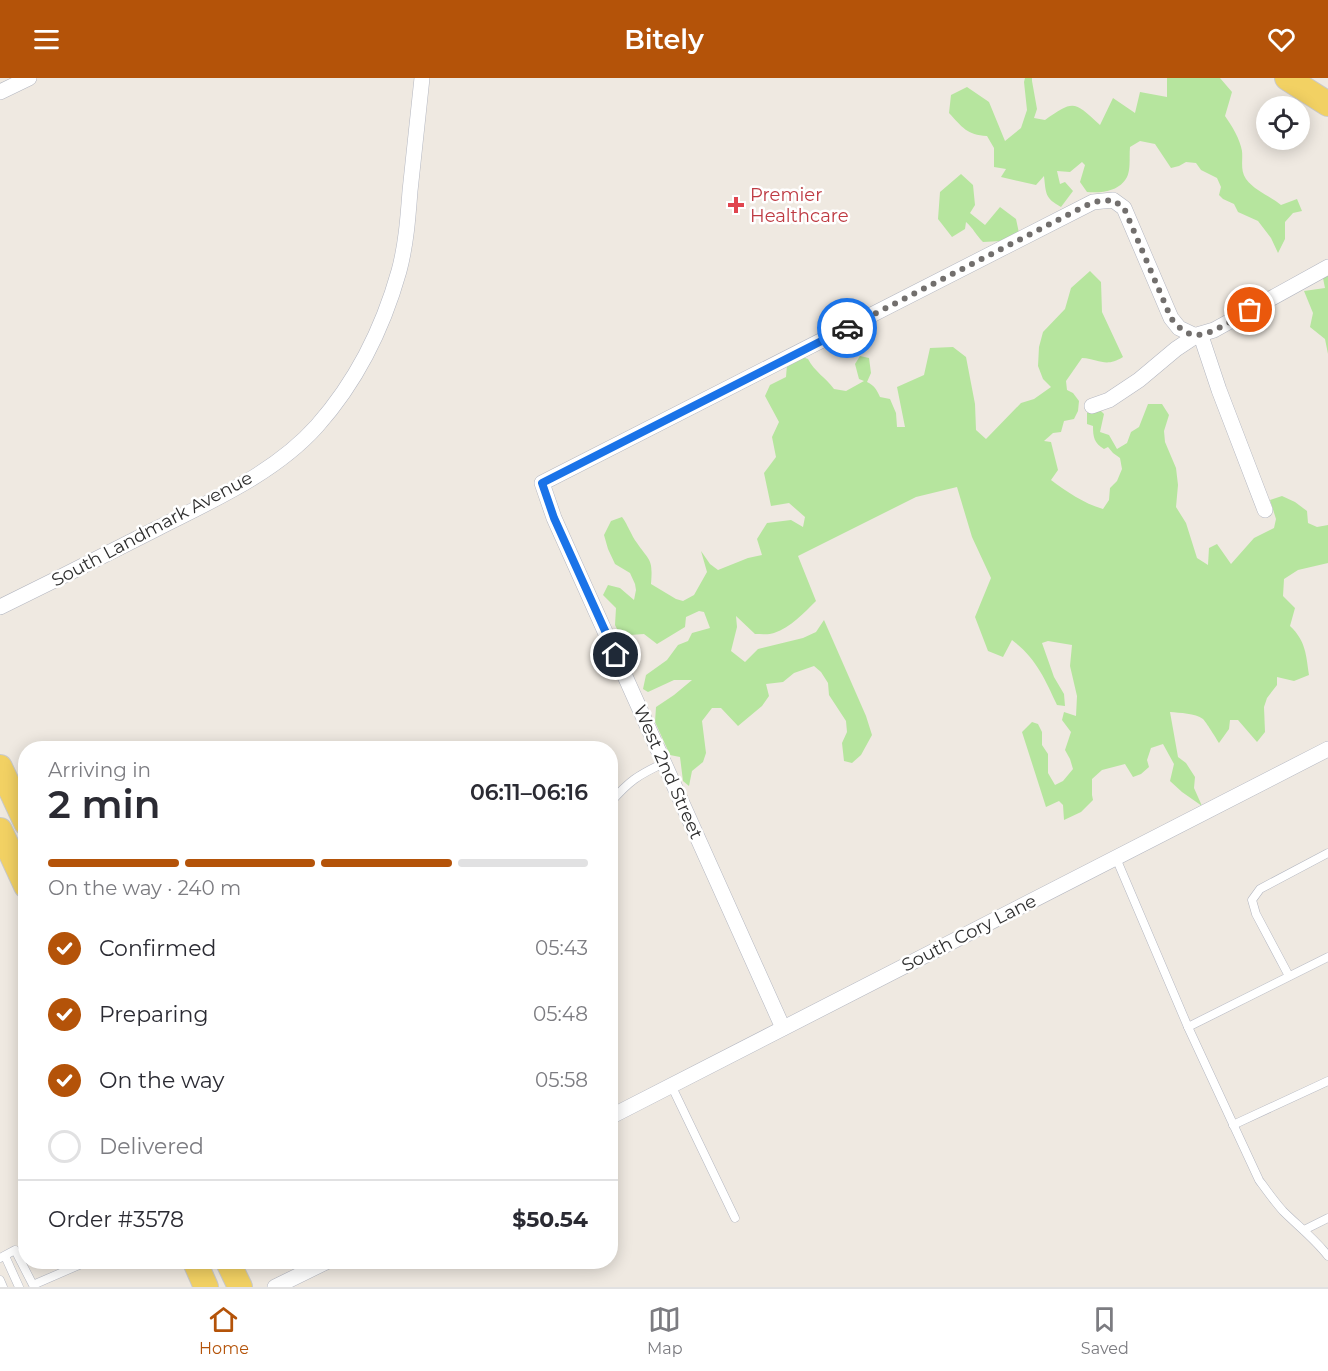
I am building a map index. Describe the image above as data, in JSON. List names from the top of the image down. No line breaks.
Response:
{"streets":{"street":["South Landmark Avenue","West 2nd Street","South Cory Lane"]},"crossings":[["West 2nd Street","South Cory Lane"]],"places":{"health":["Premier Healthcare"]},"page":{"header":"Bitely","heading":["2 min","Arriving in","06:11–06:16"],"panel":["Order #3578","$50.54"],"bar":"On the way · 240 m","list":[["Confirmed","05:43"],["Preparing","05:48"],["On the way","05:58"],"Delivered"],"tabs":["Home","Map","Saved"]}}
